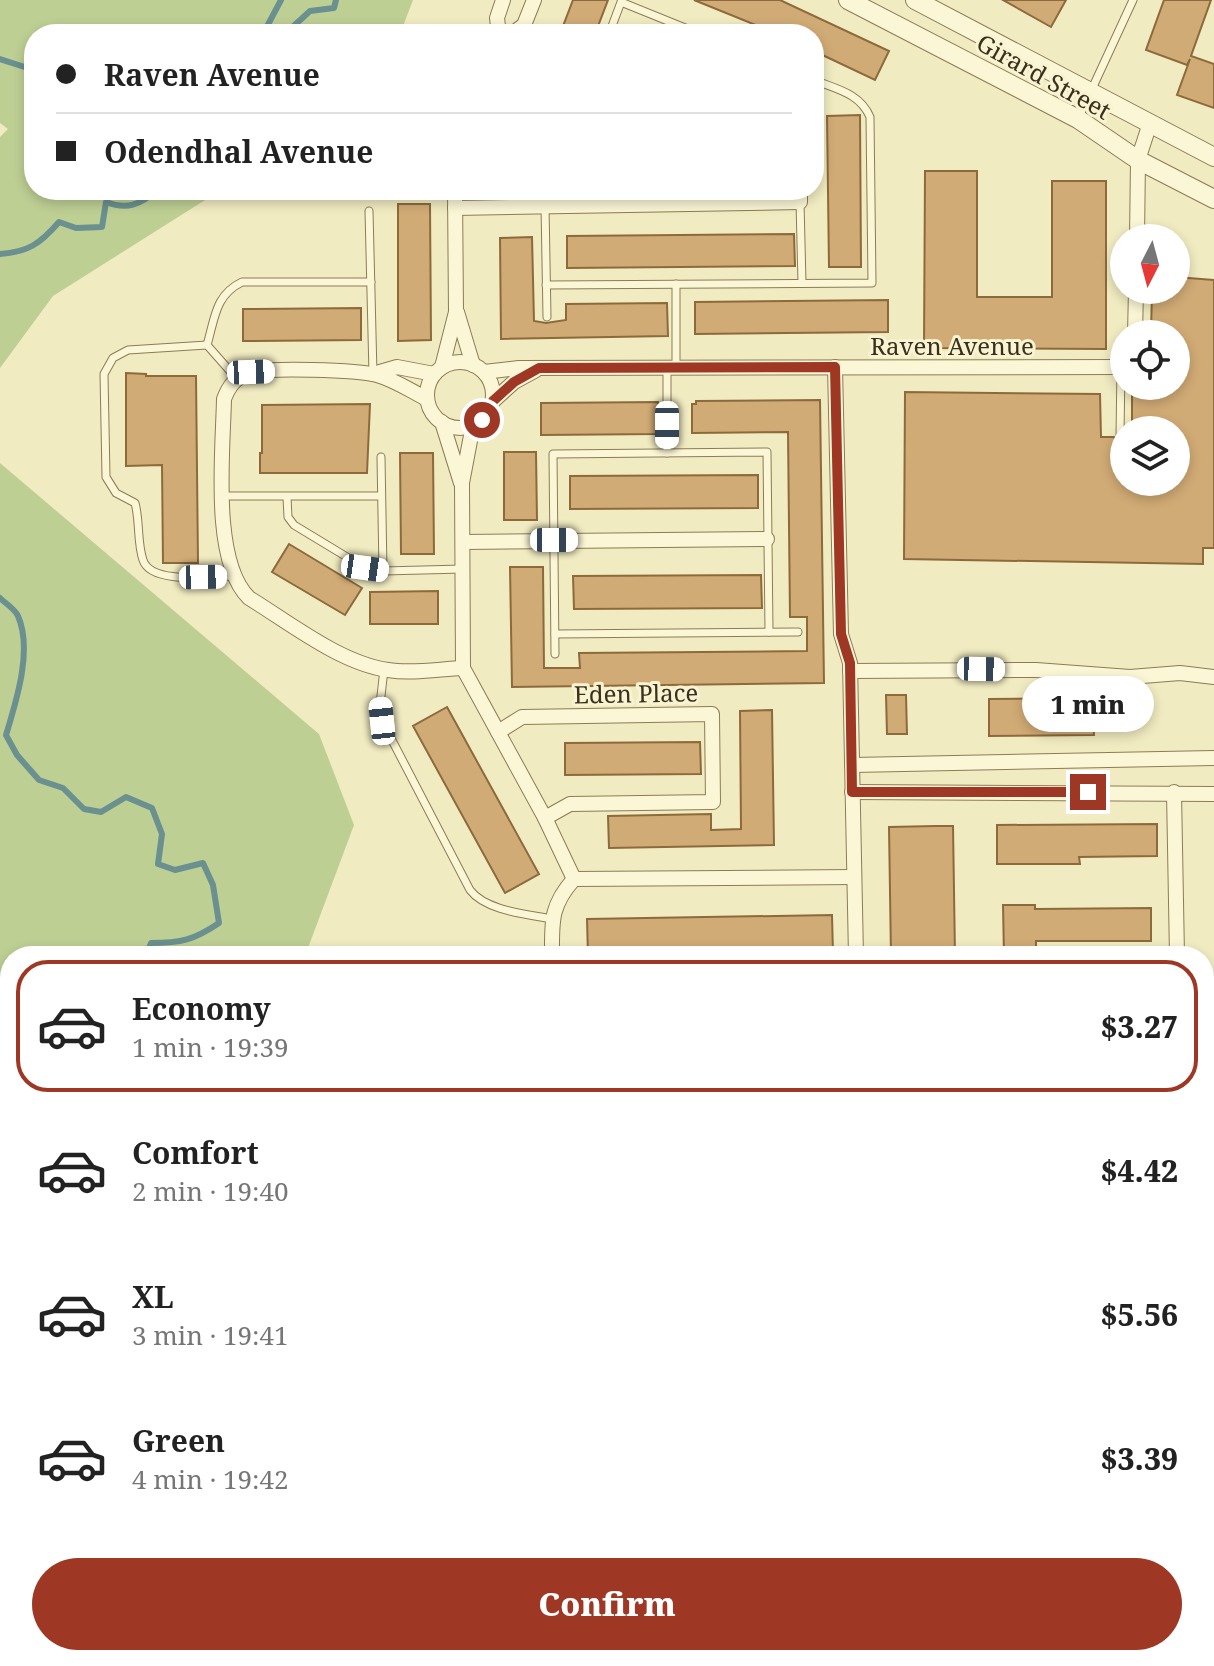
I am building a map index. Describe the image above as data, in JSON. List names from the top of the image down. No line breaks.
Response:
{"streets":{"street":["Girard Street","Raven Avenue","Eden Place"]},"north":"bottom","page":{"banner":["Raven Avenue","Odendhal Avenue"],"bubble":"1 min","list":[{"name":"Economy","note":"1 min · 19:39","value":"$3.27"},{"name":"Comfort","note":"2 min · 19:40","value":"$4.42"},{"name":"XL","note":"3 min · 19:41","value":"$5.56"},{"name":"Green","note":"4 min · 19:42","value":"$3.39"}],"buttons":"Confirm"}}
